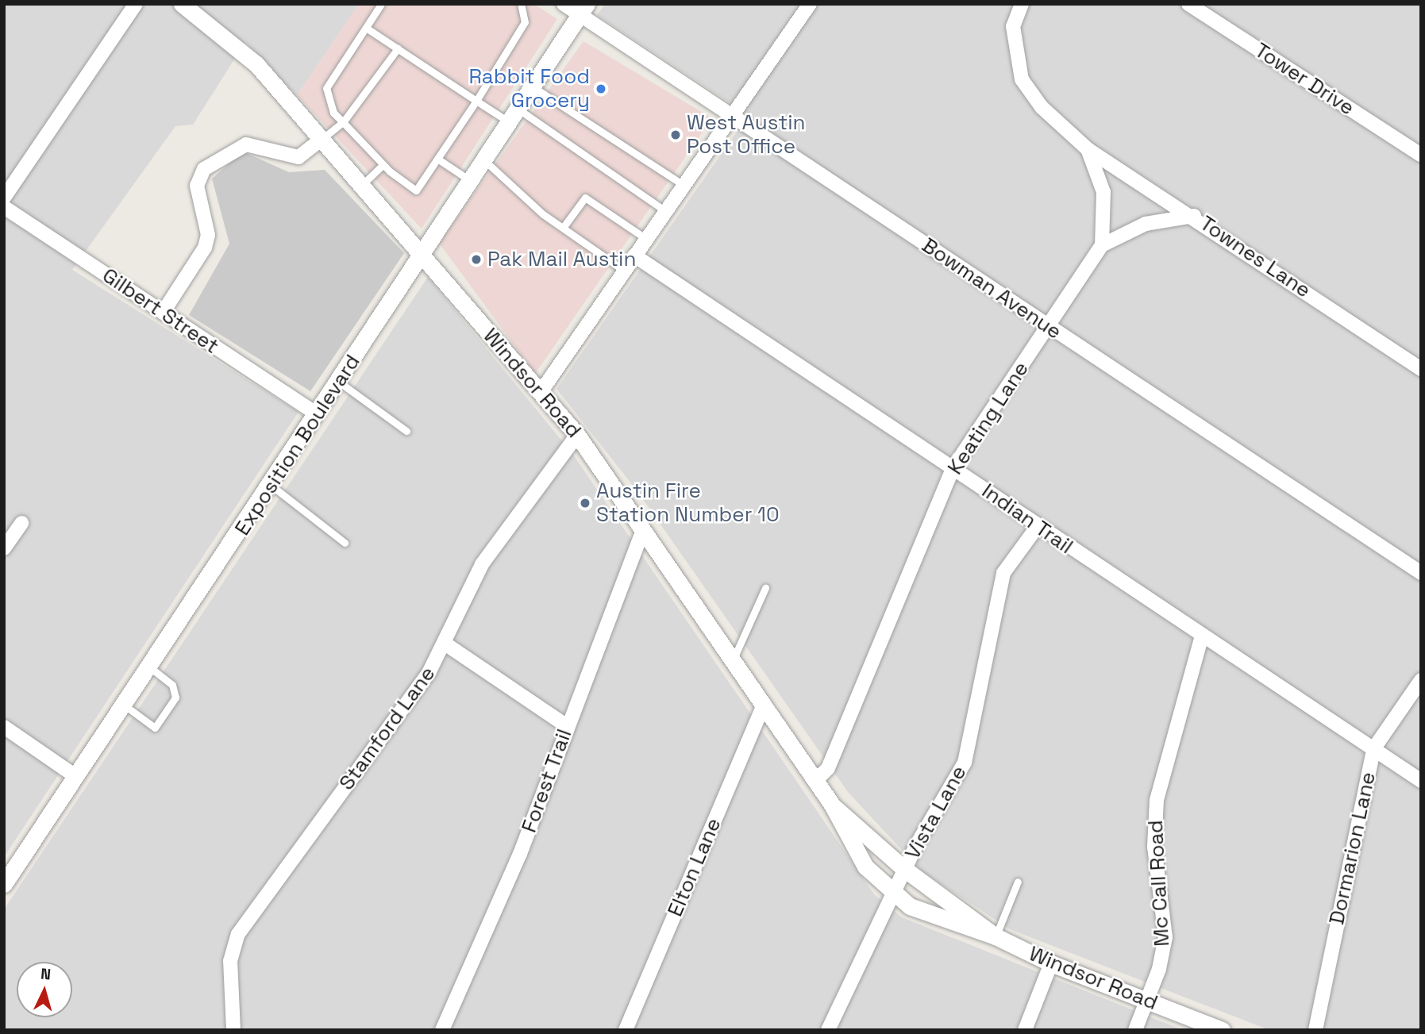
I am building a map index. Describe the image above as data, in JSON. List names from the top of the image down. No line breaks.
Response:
{"streets":{"street":["Tower Drive","Townes Lane","Bowman Avenue","Gilbert Street","Windsor Road","Keating Lane","Exposition Boulevard","Indian Trail","Stamford Lane","Forest Trail","Vista Lane","Dormarion Lane","Elton Lane","Mc Call Road"]},"crossings":[["Bowman Avenue","Keating Lane"],["Bowman Avenue","Exposition Boulevard"],["Gilbert Street","Exposition Boulevard"],["Windsor Road","Keating Lane"],["Windsor Road","Exposition Boulevard"],["Windsor Road","Stamford Lane"],["Windsor Road","Forest Trail"],["Windsor Road","Vista Lane"],["Windsor Road","Elton Lane"],["Windsor Road","Mc Call Road"],["Keating Lane","Indian Trail"],["Indian Trail","Vista Lane"],["Indian Trail","Dormarion Lane"],["Indian Trail","Mc Call Road"]],"places":["Rabbit Food Grocery","West Austin Post Office","Pak Mail Austin","Austin Fire Station Number 10"],"north":"top"}
